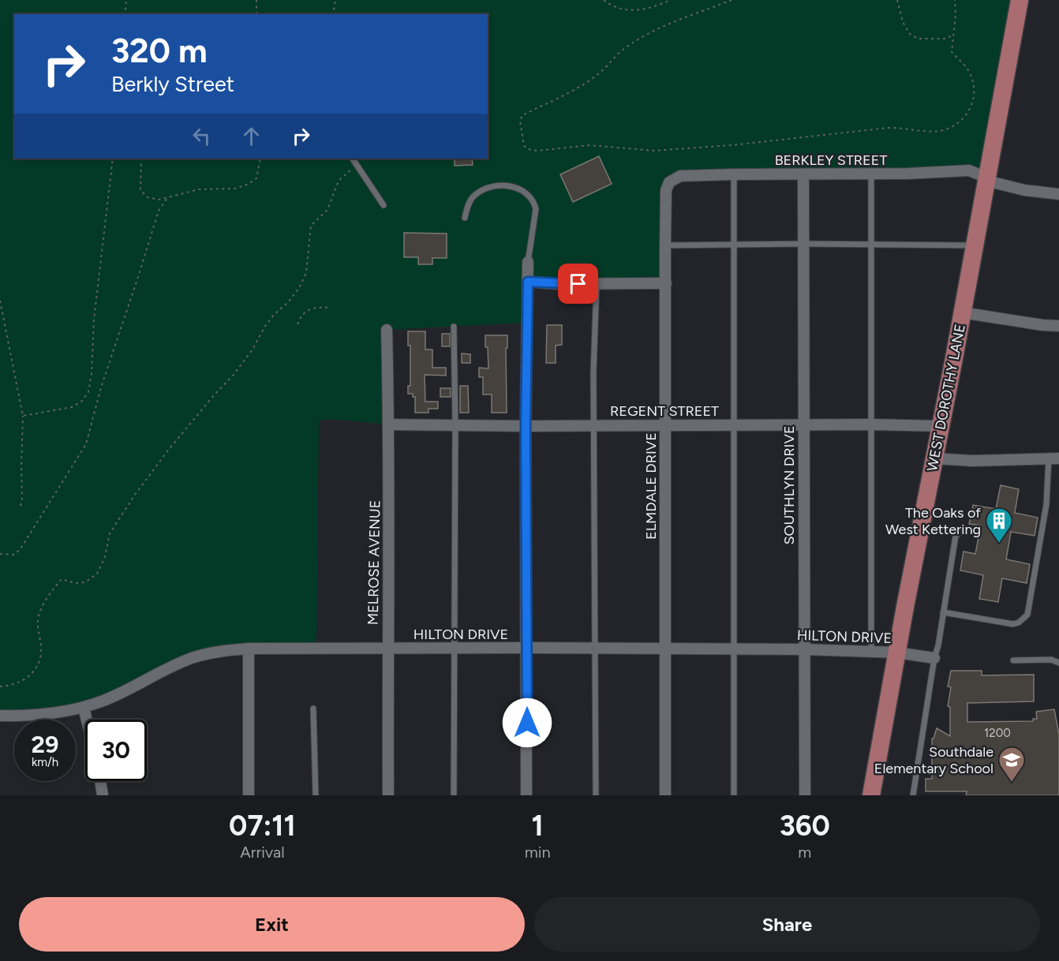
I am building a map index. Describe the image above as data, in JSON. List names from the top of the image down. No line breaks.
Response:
{"streets":{"main road":["WEST DOROTHY LANE"],"street":["BERKLEY STREET","REGENT STREET","SOUTHLYN DRIVE","ELMDALE DRIVE","MELROSE AVENUE","HILTON DRIVE"]},"crossings":[["BERKLEY STREET","WEST DOROTHY LANE"],["BERKLEY STREET","SOUTHLYN DRIVE"],["BERKLEY STREET","ELMDALE DRIVE"],["WEST DOROTHY LANE","REGENT STREET"],["WEST DOROTHY LANE","HILTON DRIVE"],["REGENT STREET","SOUTHLYN DRIVE"],["REGENT STREET","ELMDALE DRIVE"],["REGENT STREET","MELROSE AVENUE"],["SOUTHLYN DRIVE","HILTON DRIVE"],["ELMDALE DRIVE","HILTON DRIVE"],["MELROSE AVENUE","HILTON DRIVE"]],"places":{"building":["The Oaks of West Kettering"],"school or university":["Southdale Elementary School"]},"house_numbers":["1200"],"page":{"turn":["320 m","Berkly Street"],"speed":"29 km/h","limit":"30","eta":["07:11","Arrival","1","min","360","m"],"buttons":["Exit","Share"]}}
